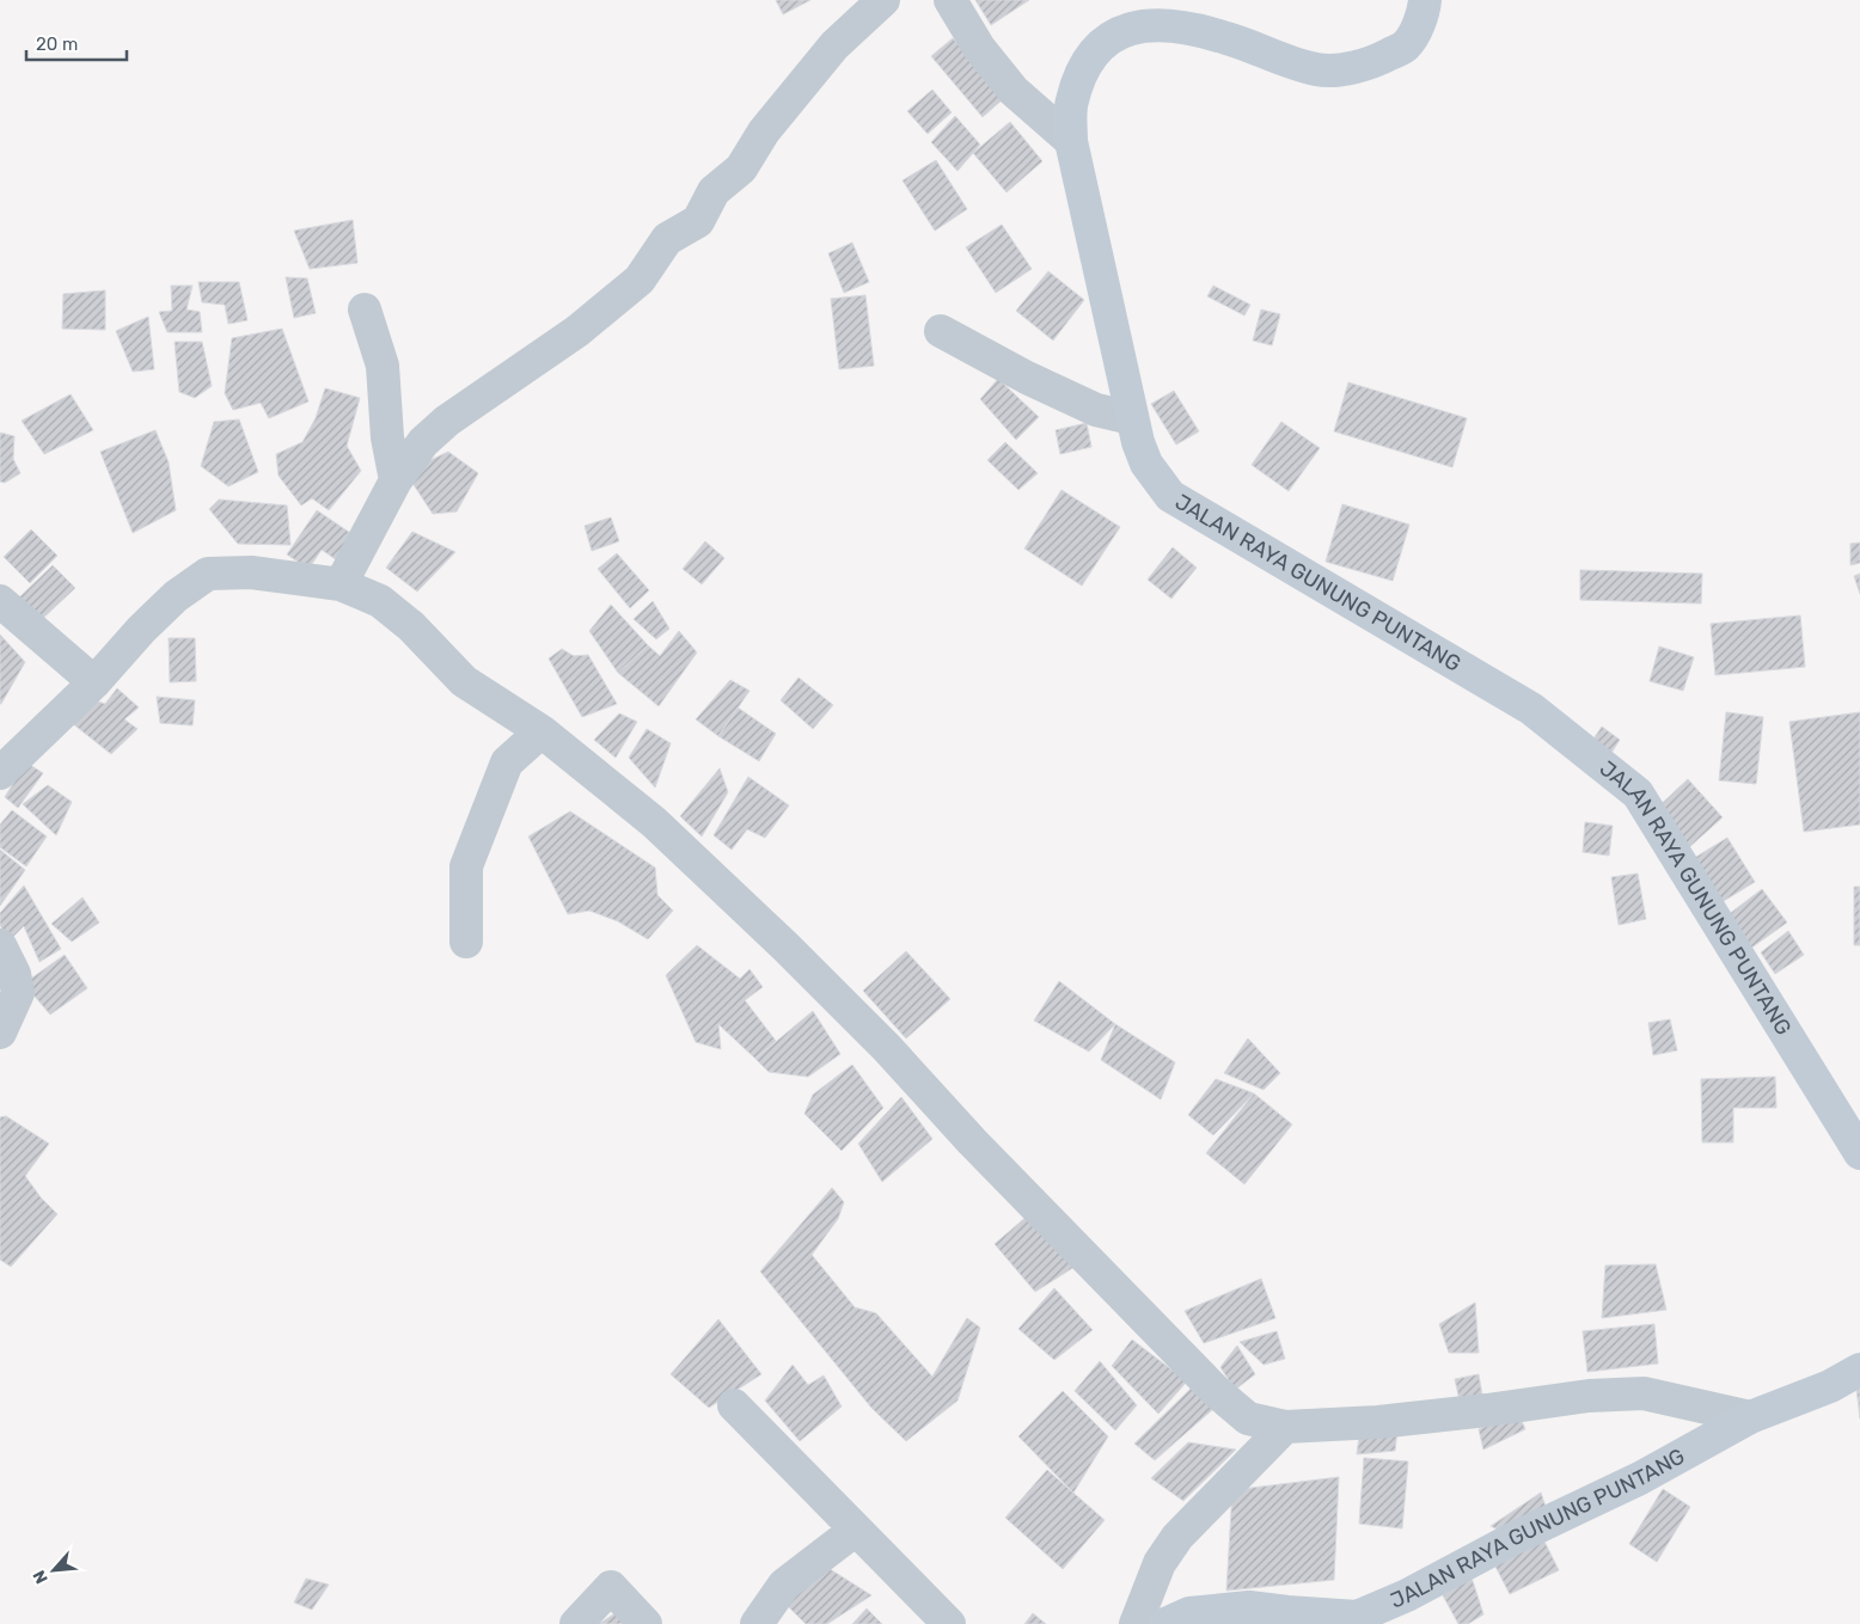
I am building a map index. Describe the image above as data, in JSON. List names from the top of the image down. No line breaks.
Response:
{"streets":{"street":["JALAN RAYA GUNUNG PUNTANG"]},"scale_bar":"20 m","north":"bottom left"}
